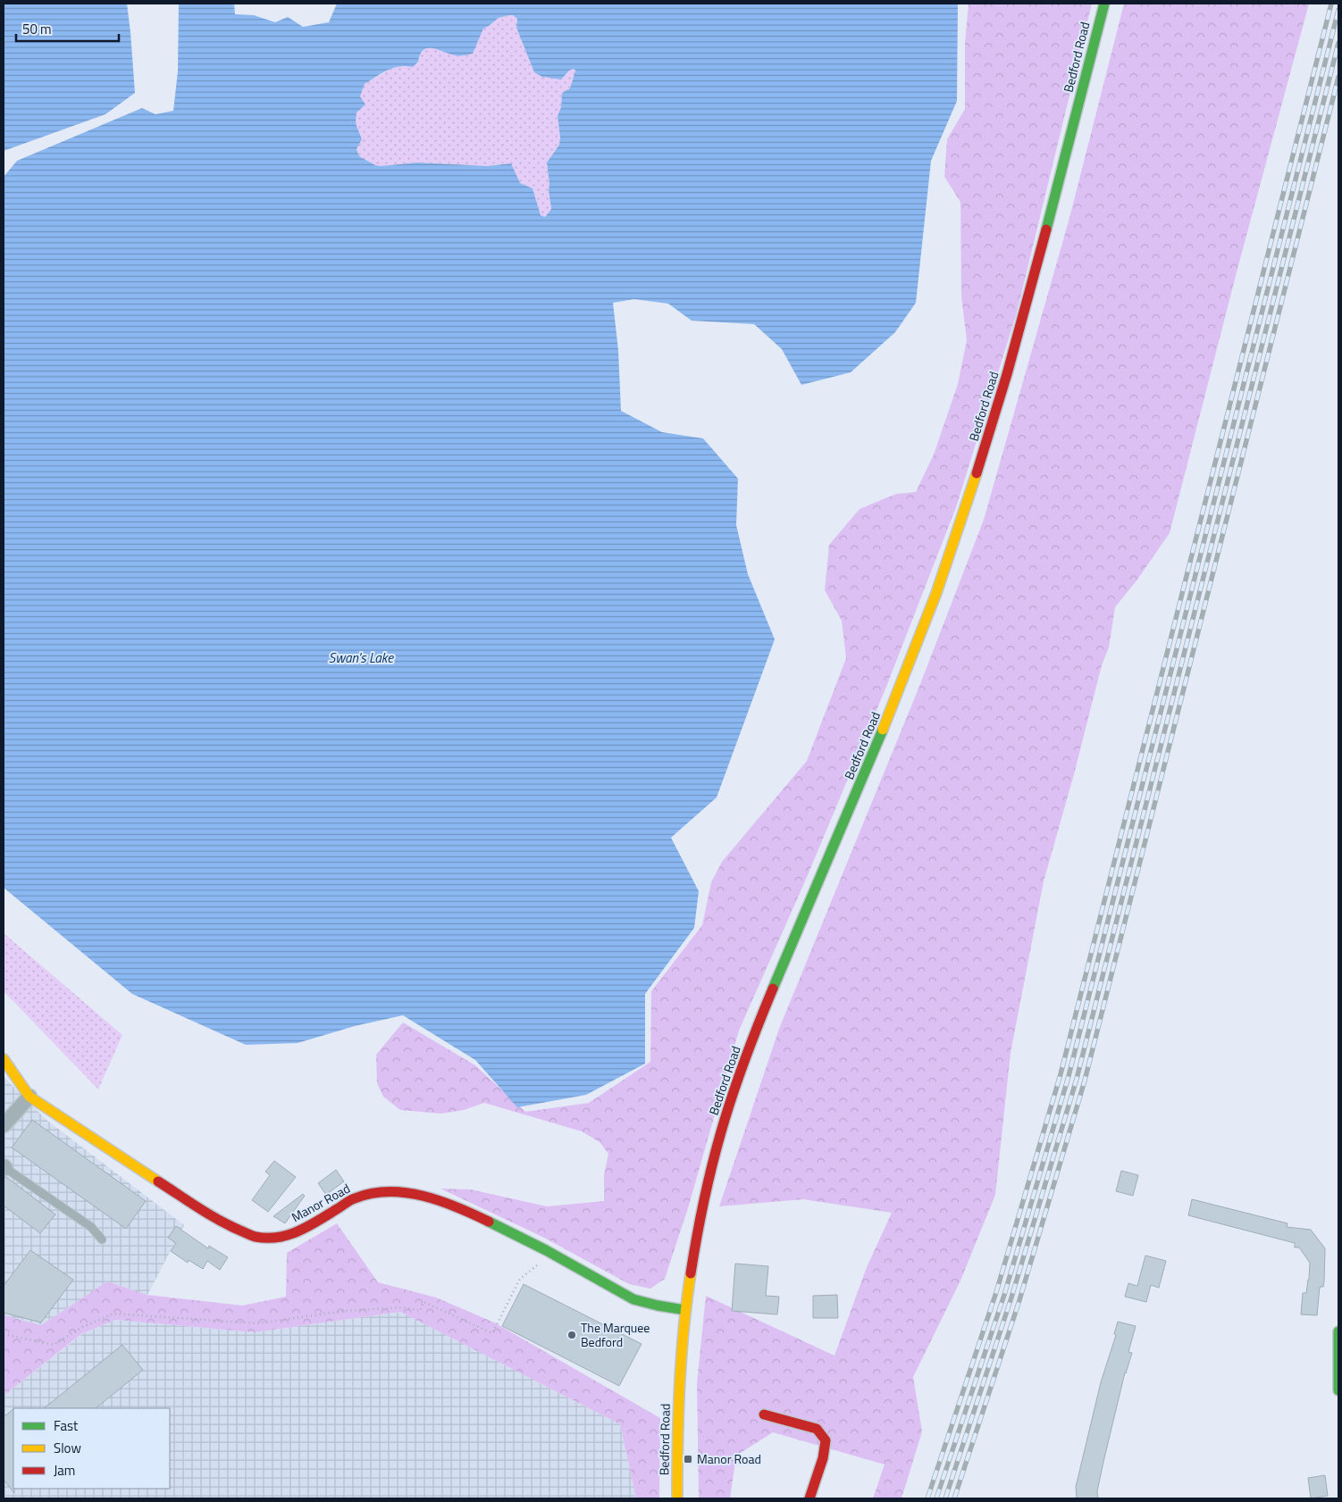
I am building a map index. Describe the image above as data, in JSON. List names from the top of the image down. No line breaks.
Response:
{"streets":{"main road":["Bedford Road","Manor Road"]},"crossings":[["Bedford Road","Manor Road"]],"water":["Swan's Lake"],"places":{"other":["The Marquee Bedford"],"transit":["Manor Road"]},"legend":["Fast","Slow","Jam"],"scale_bar":"50 m"}
